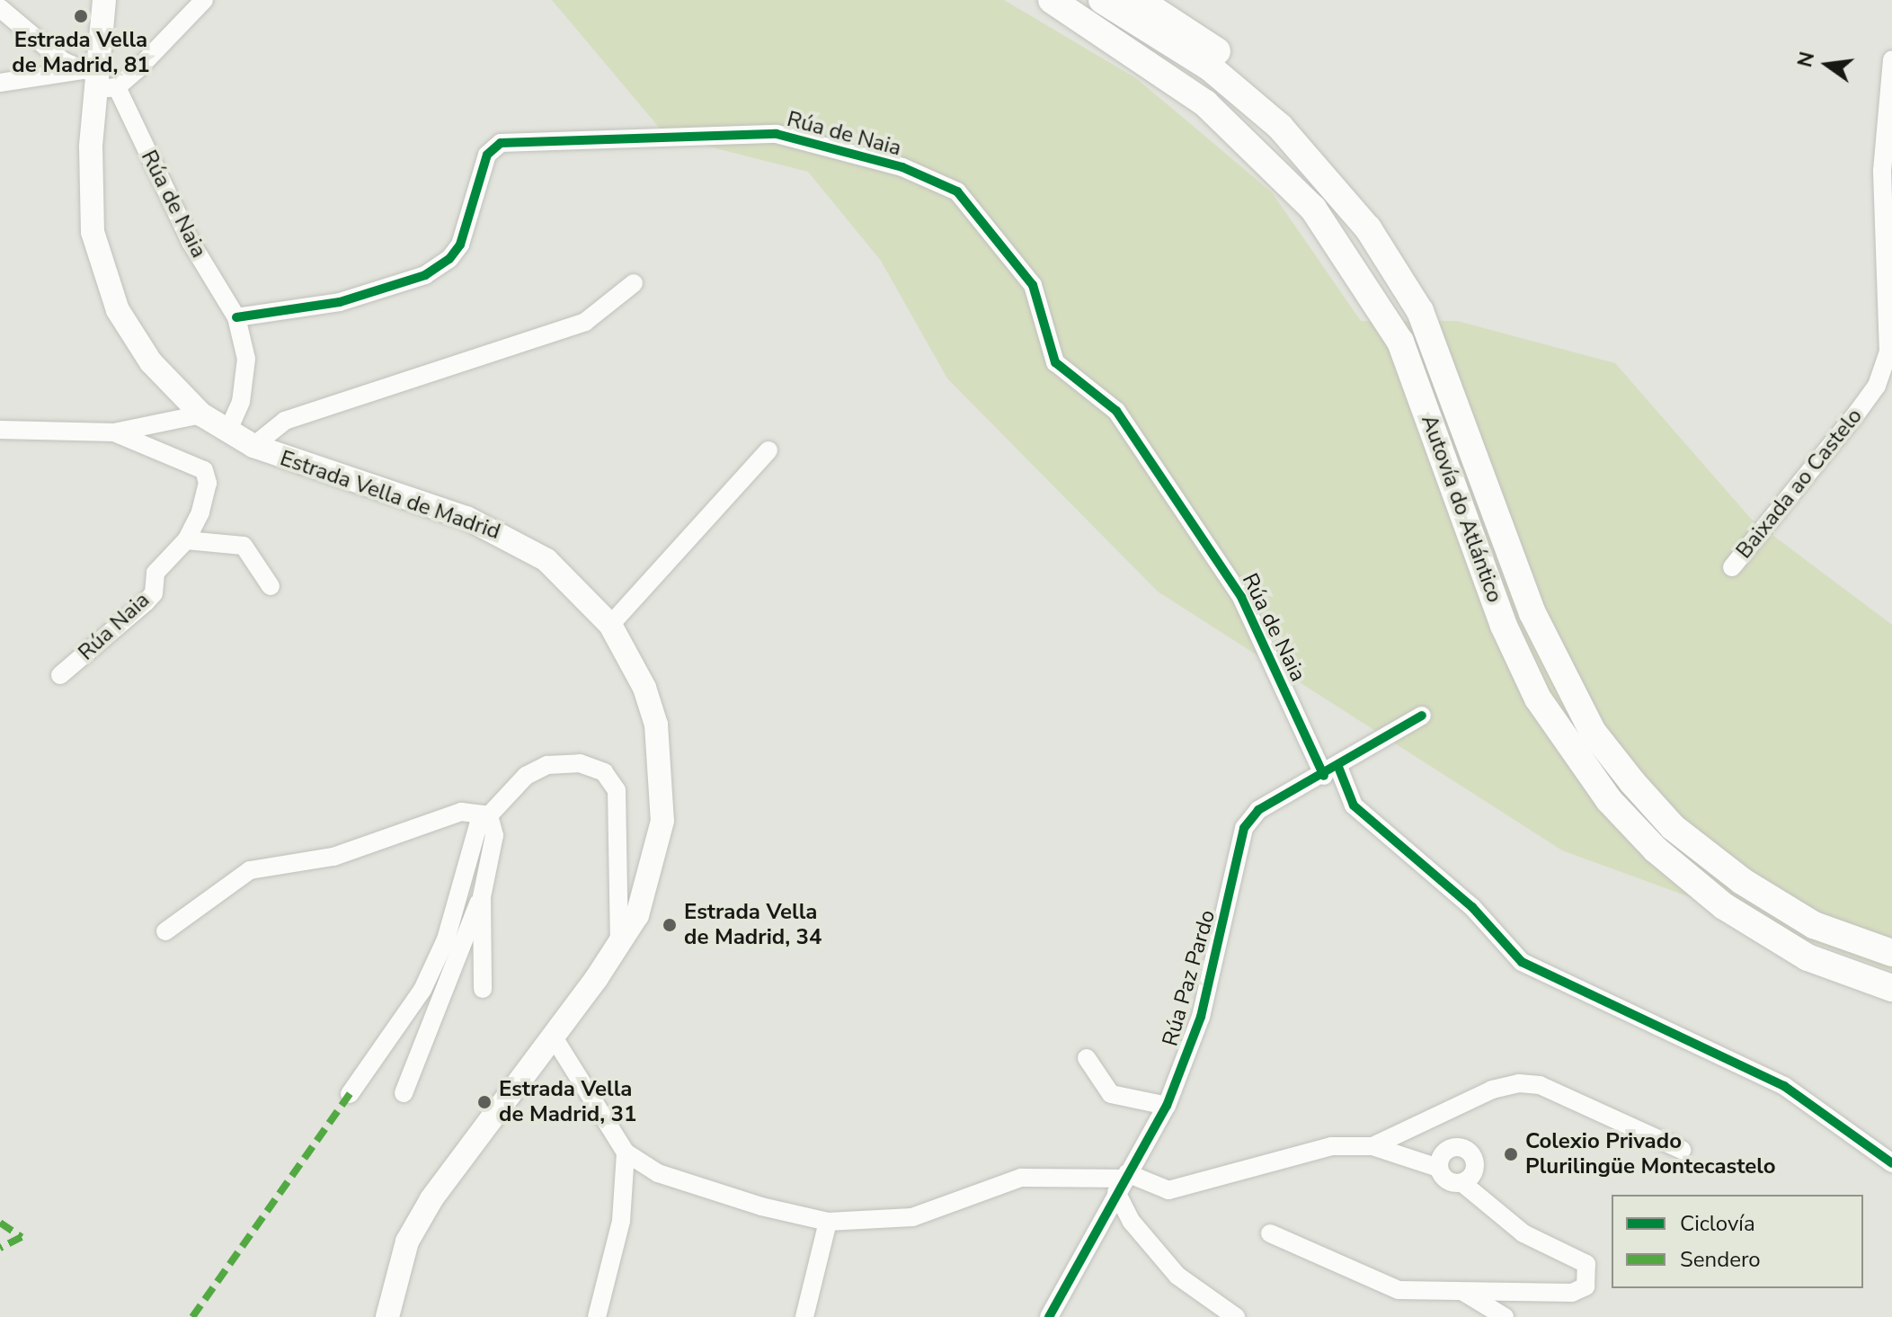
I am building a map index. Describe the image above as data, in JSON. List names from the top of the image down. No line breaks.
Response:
{"streets":{"highway":["Autovía do Atlántico"],"main road":["Estrada Vella de Madrid"],"street":["Rúa de Naia","Baixada ao Castelo","Rúa Naia","Rúa Paz Pardo"]},"crossings":[["Rúa de Naia","Estrada Vella de Madrid"],["Rúa de Naia","Rúa Paz Pardo"]],"places":["Estrada Vella de Madrid, 81","Estrada Vella de Madrid, 34","Estrada Vella de Madrid, 31","Colexio Privado Plurilingüe Montecastelo"],"legend":["Ciclovía","Sendero"],"north":"left"}
